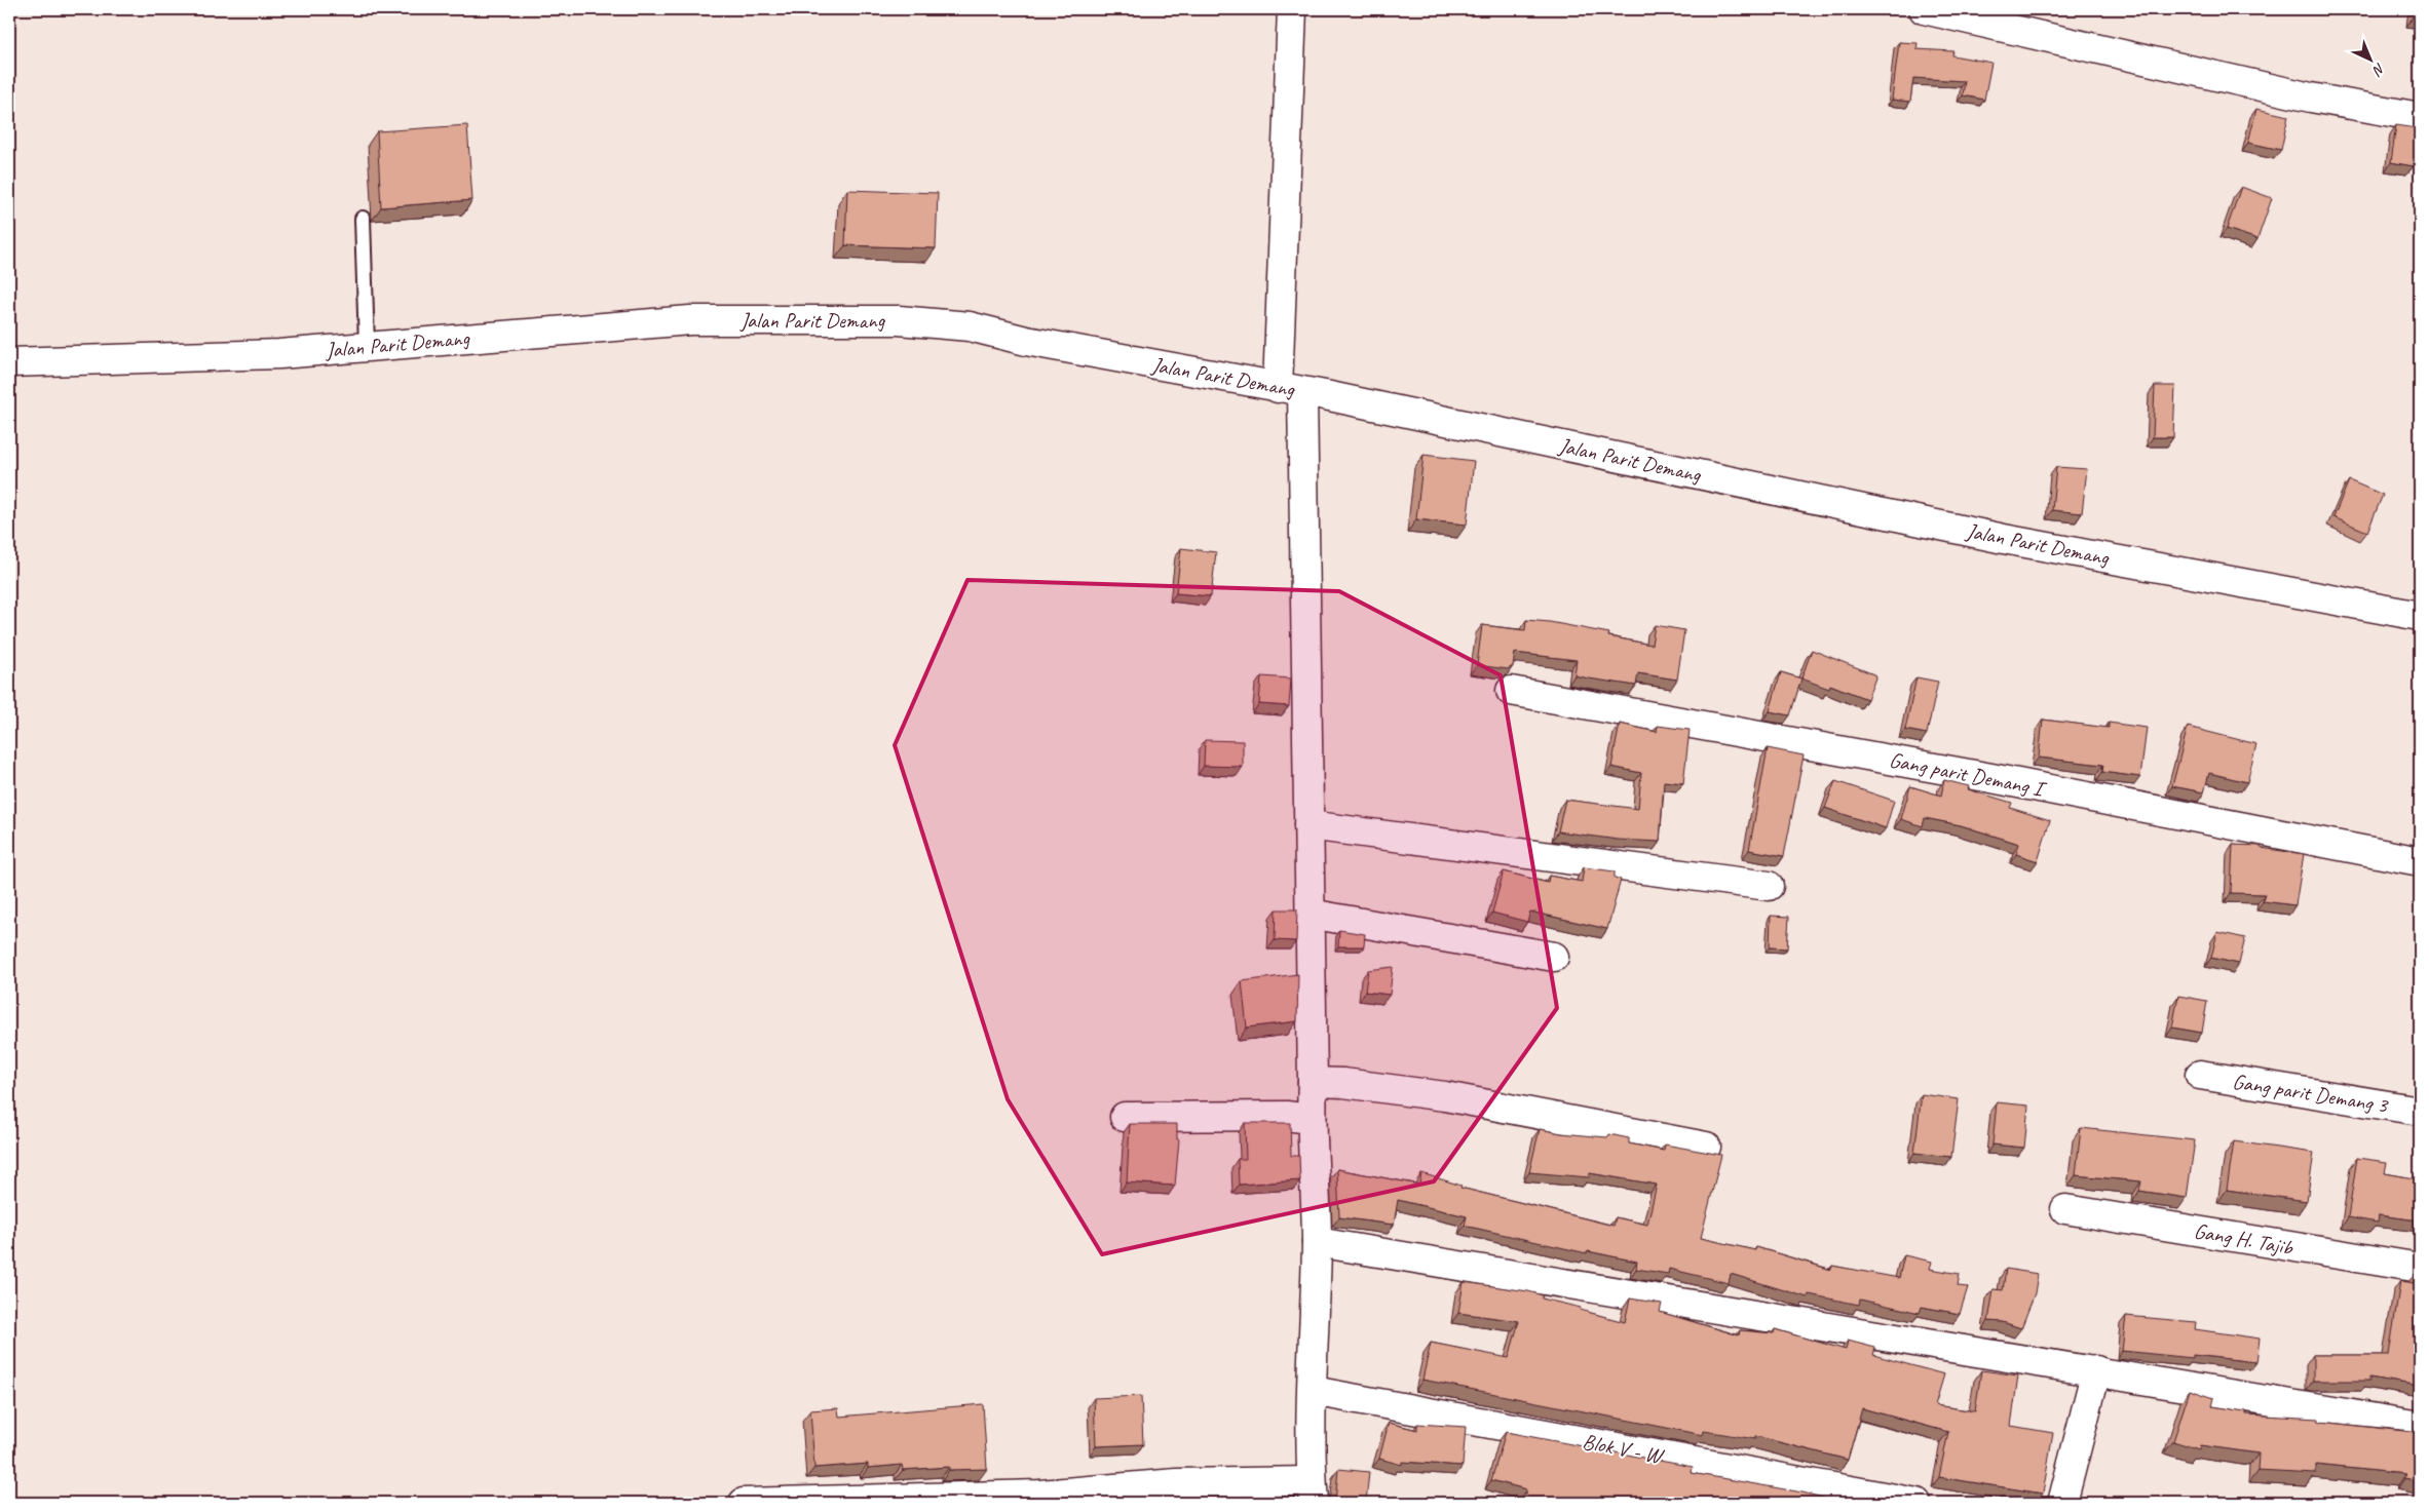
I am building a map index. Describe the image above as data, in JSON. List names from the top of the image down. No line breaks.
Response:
{"streets":{"street":["Jalan Parit Demang","Gang parit Demang I","Gang parit Demang 3","Gang H. Tajib","Blok V - W"]},"north":"bottom right"}
